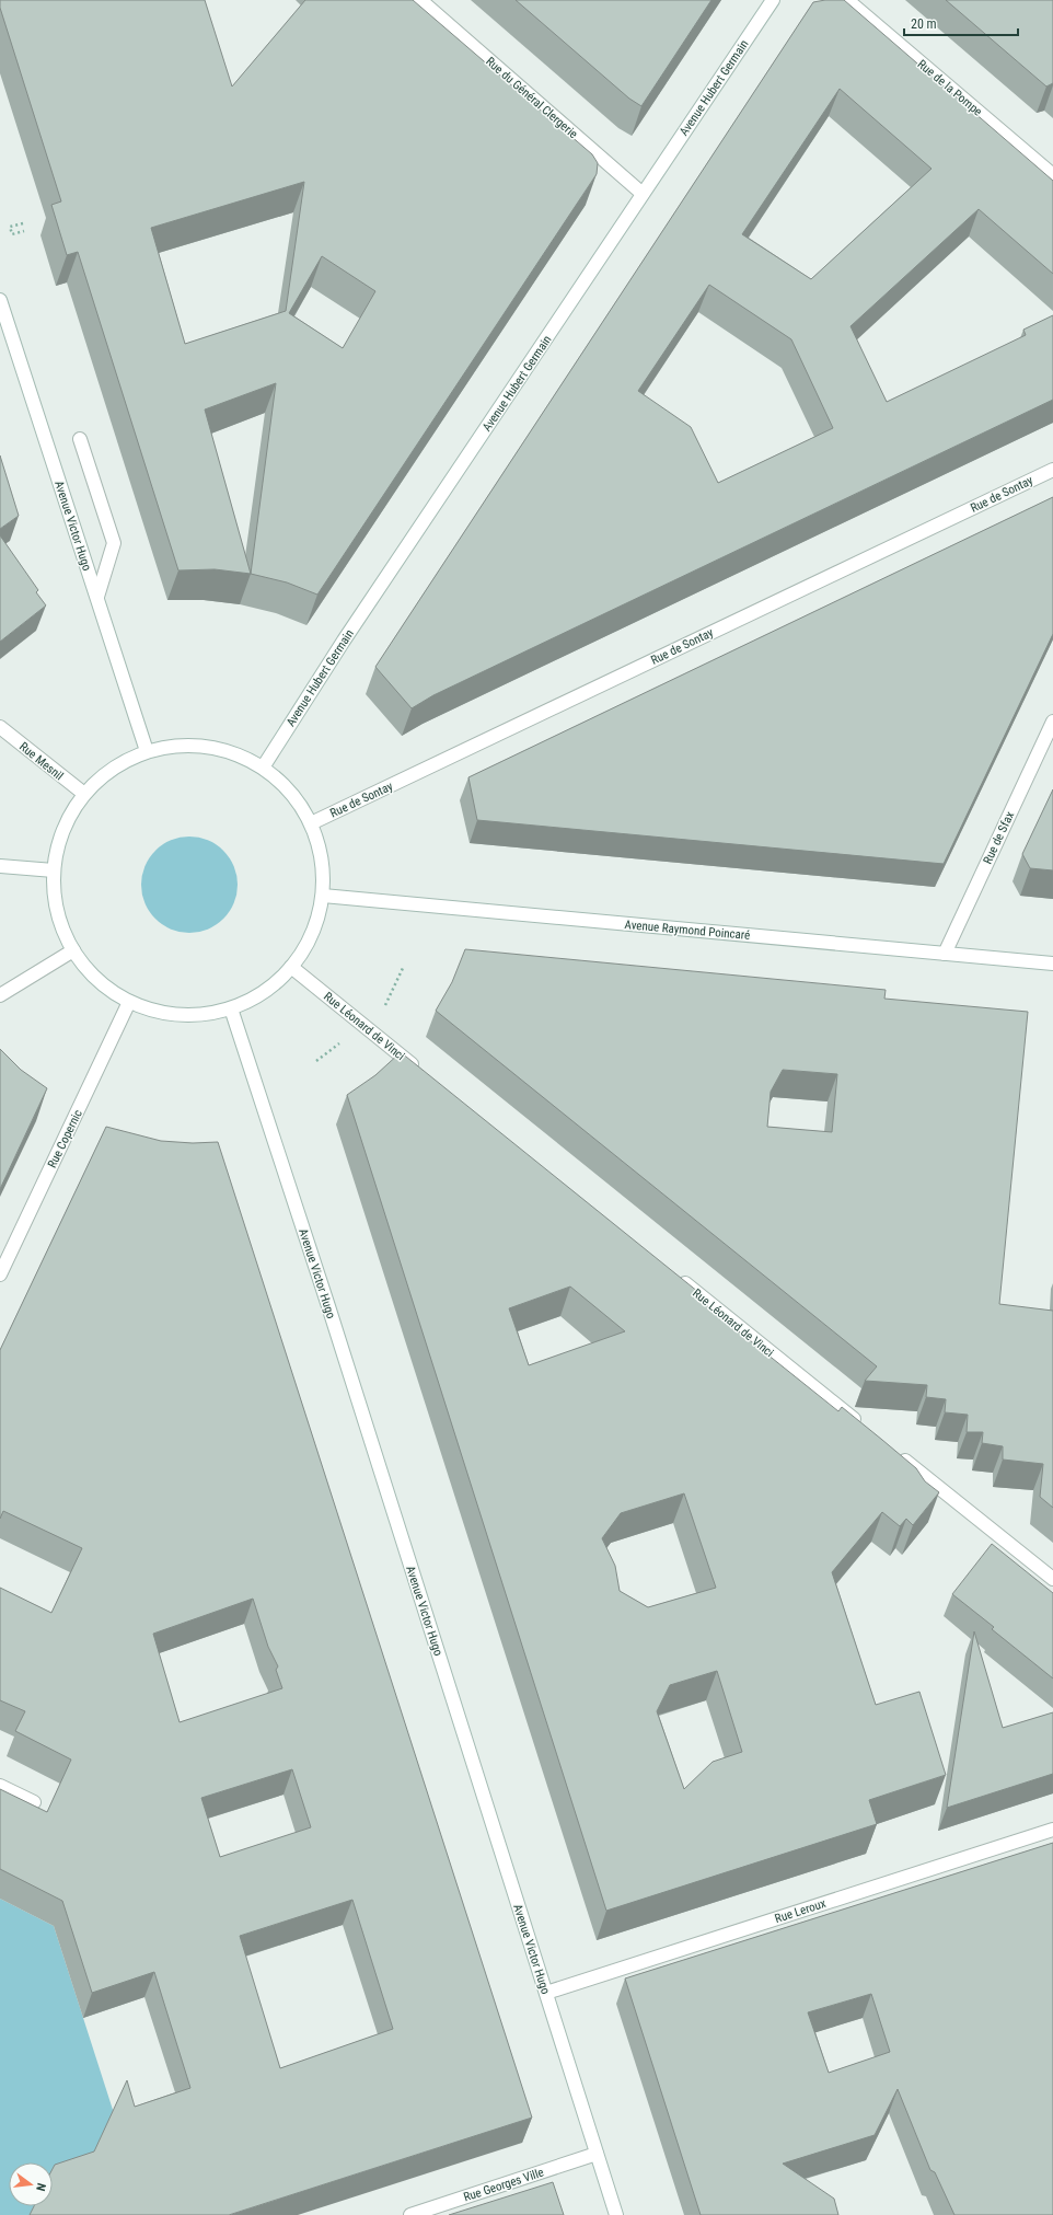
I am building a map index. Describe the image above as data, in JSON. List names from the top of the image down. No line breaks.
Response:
{"streets":{"street":["Avenue Hubert Germain","Rue de la Pompe","Rue du Général Clergerie","Rue de Sontay","Avenue Victor Hugo","Rue Mesnil","Rue de Sfax","Avenue Raymond Poincaré","Rue Léonard de Vinci","Rue Copernic","Rue Leroux","Rue Georges Ville"]},"crossings":[["Avenue Hubert Germain","Rue du Général Clergerie"],["Avenue Victor Hugo","Rue Leroux"],["Avenue Victor Hugo","Rue Georges Ville"],["Rue de Sfax","Avenue Raymond Poincaré"]],"scale_bar":"20 m","north":"right"}
